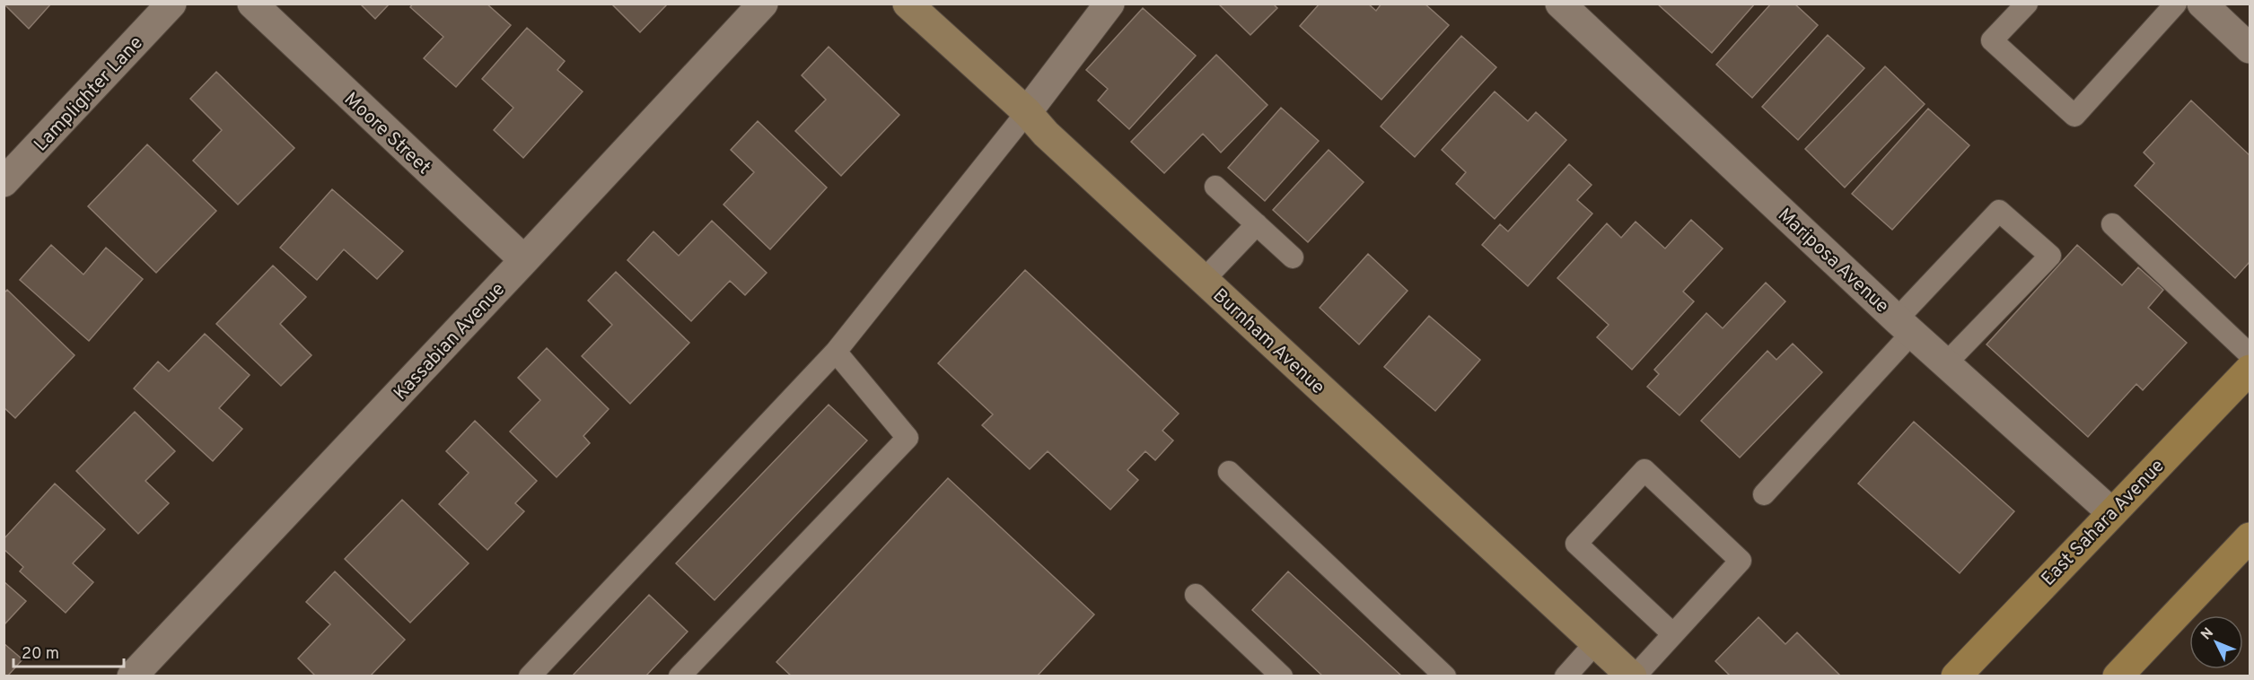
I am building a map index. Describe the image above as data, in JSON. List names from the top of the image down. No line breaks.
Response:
{"streets":{"main road":["East Sahara Avenue"],"street":["Lamplighter Lane","Moore Street","Mariposa Avenue","Kassabian Avenue","Burnham Avenue"]},"crossings":[["Moore Street","Kassabian Avenue"],["Mariposa Avenue","East Sahara Avenue"]],"scale_bar":"20 m","north":"top left"}
